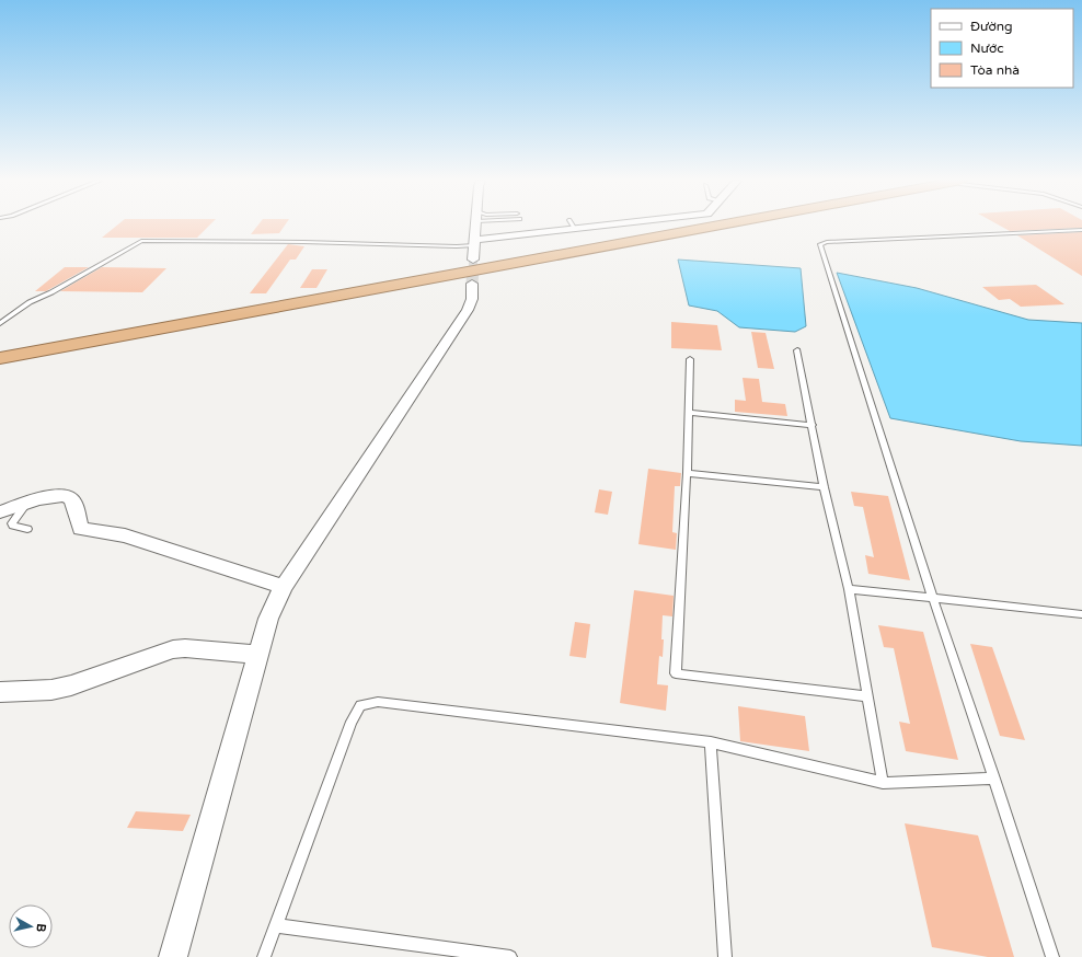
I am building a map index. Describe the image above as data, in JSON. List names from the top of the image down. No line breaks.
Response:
{"legend":["Đường","Nước","Tòa nhà"],"north":"right"}
